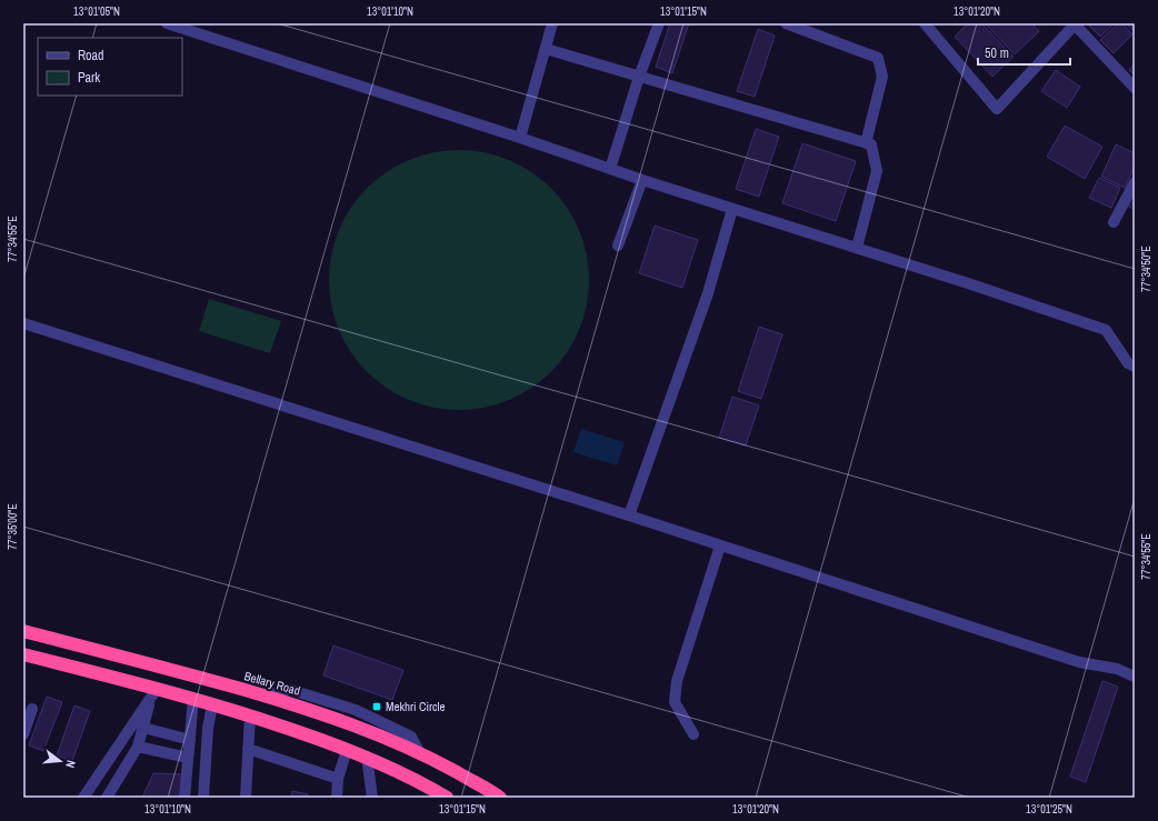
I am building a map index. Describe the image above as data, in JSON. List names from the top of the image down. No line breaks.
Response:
{"streets":{"highway":["Bellary Road"]},"places":{"transit":["Mekhri Circle"]},"legend":["Road","Park"],"scale_bar":"50 m","north":"right","coordinates":["13°01'05\"N","13°01'10\"N","13°01'15\"N","13°01'20\"N","77°34'55\"E","77°34'50\"E","77°35'00\"E","13°01'25\"N"]}
